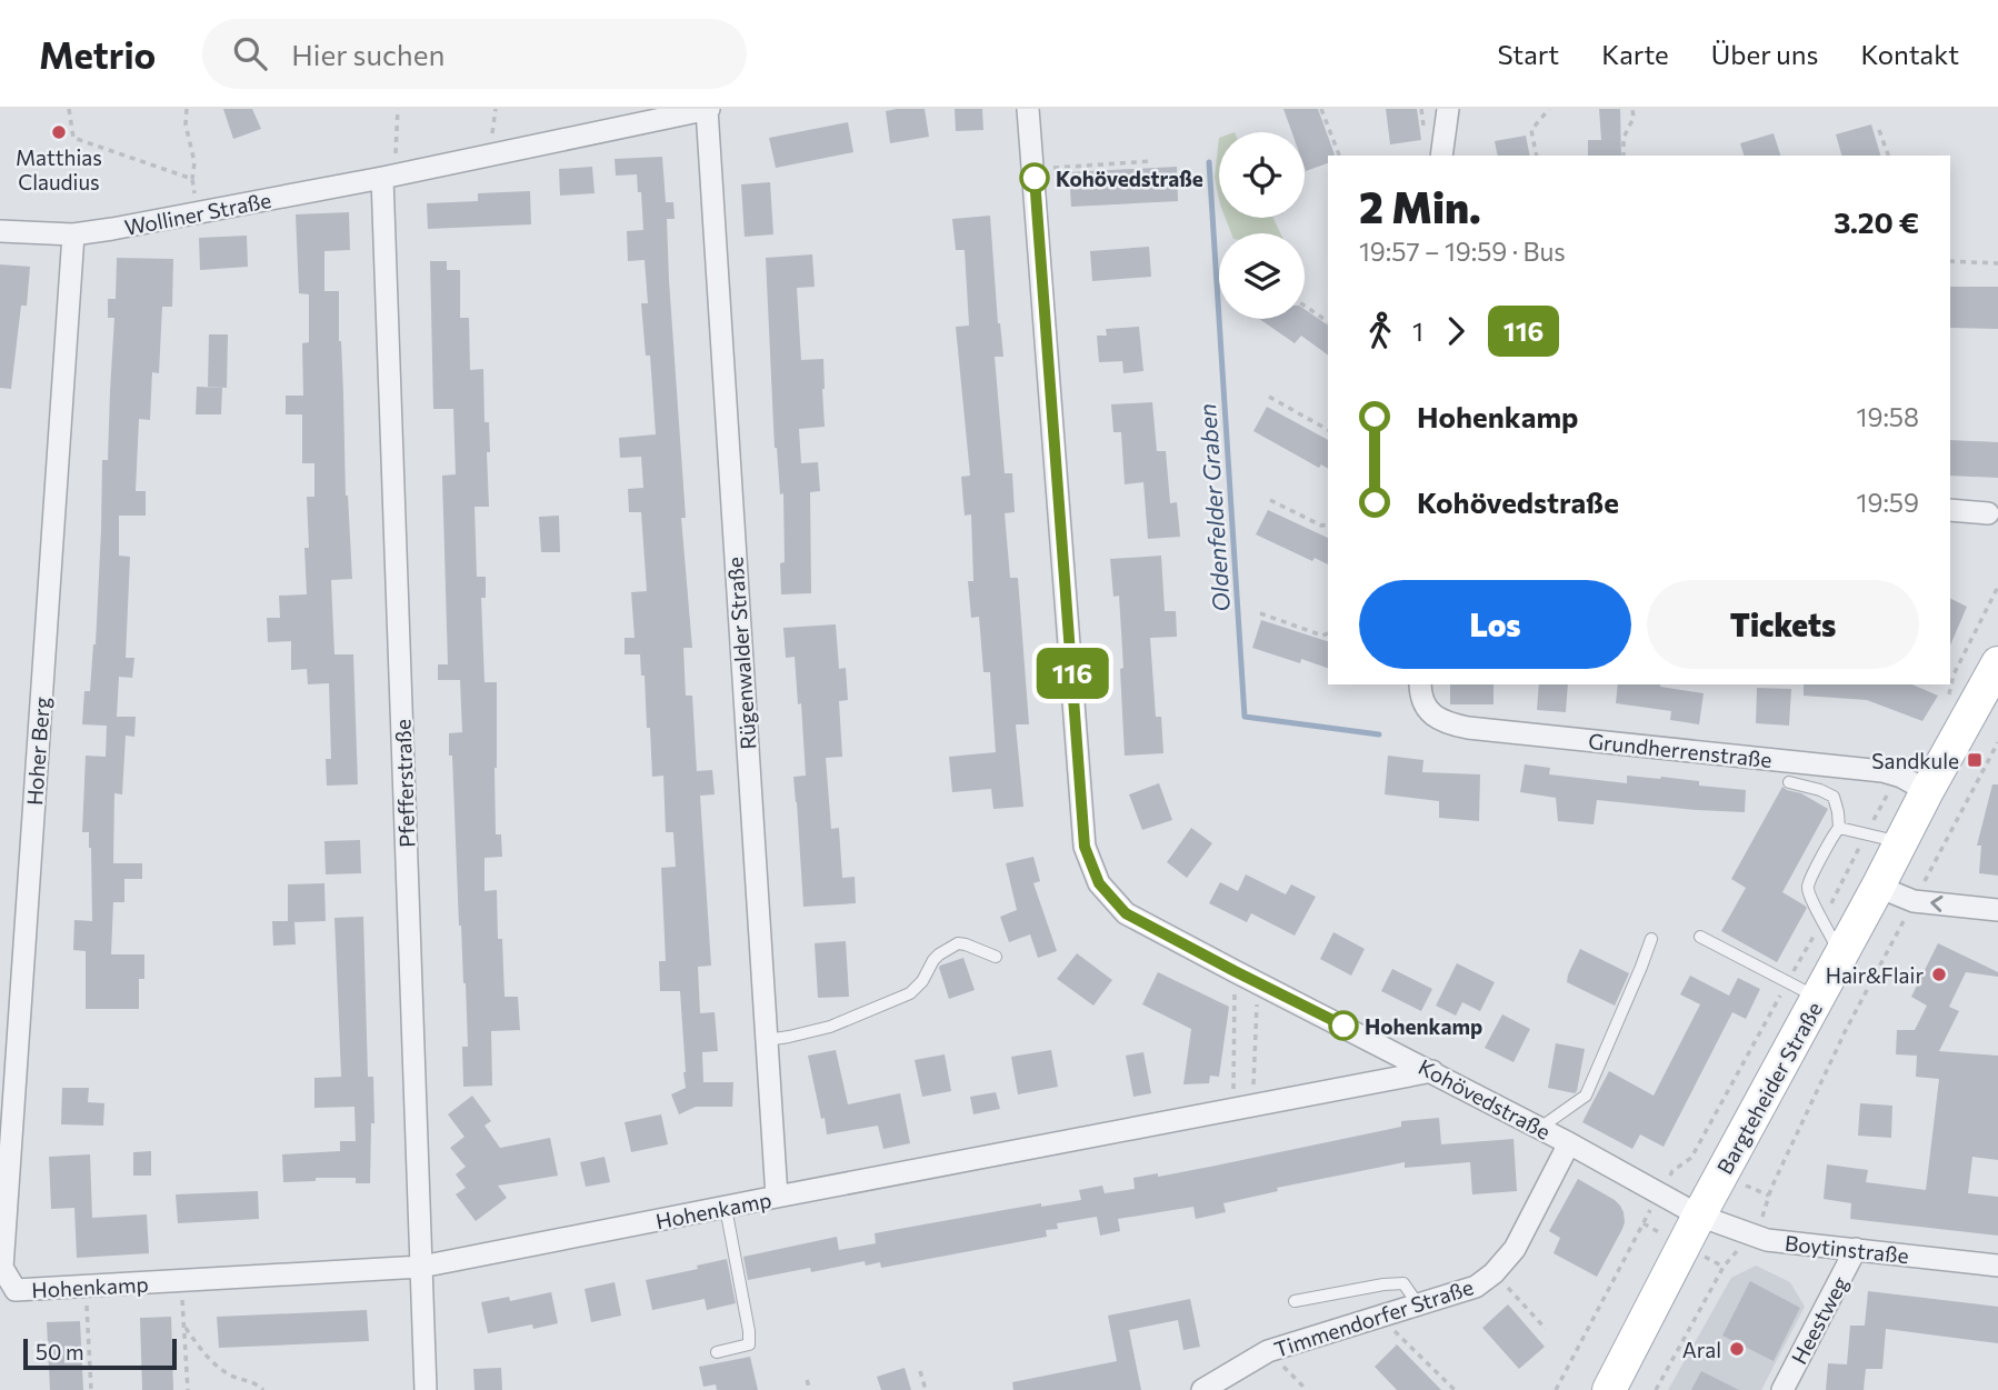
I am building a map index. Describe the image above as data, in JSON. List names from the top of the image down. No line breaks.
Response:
{"streets":{"main road":["Bargteheider Straße"],"street":["Wolliner Straße","Rügenwalder Straße","Grundherrenstraße","Hoher Berg","Pfefferstraße","Kohövedstraße","Hohenkamp","Boytinstraße","Timmendorfer Straße","Heestweg"]},"crossings":[["Wolliner Straße","Rügenwalder Straße"],["Wolliner Straße","Hoher Berg"],["Wolliner Straße","Pfefferstraße"],["Rügenwalder Straße","Hohenkamp"],["Grundherrenstraße","Bargteheider Straße"],["Hoher Berg","Hohenkamp"],["Pfefferstraße","Hohenkamp"],["Bargteheider Straße","Kohövedstraße"],["Bargteheider Straße","Boytinstraße"],["Kohövedstraße","Hohenkamp"],["Kohövedstraße","Boytinstraße"],["Kohövedstraße","Timmendorfer Straße"],["Boytinstraße","Heestweg"]],"water":["Oldenfelder Graben"],"places":{"other":["Matthias Claudius","Kohövedstraße","Hair&Flair","Hohenkamp","Aral"],"transit":["Sandkule"]},"lines":["bus line 116"],"scale_bar":"50 m","page":{"header":"Metrio","search":"Hier suchen","nav":["Start","Karte","Über uns","Kontakt"],"on_map":"116","heading":["2 Min.","19:57 – 19:59 · Bus","3.20 €"],"legs":["1","116"],"list":[{"name":"Hohenkamp","value":"19:58"},{"name":"Kohövedstraße","value":"19:59"}],"buttons":["Los","Tickets"],"scale":"50 m"}}
